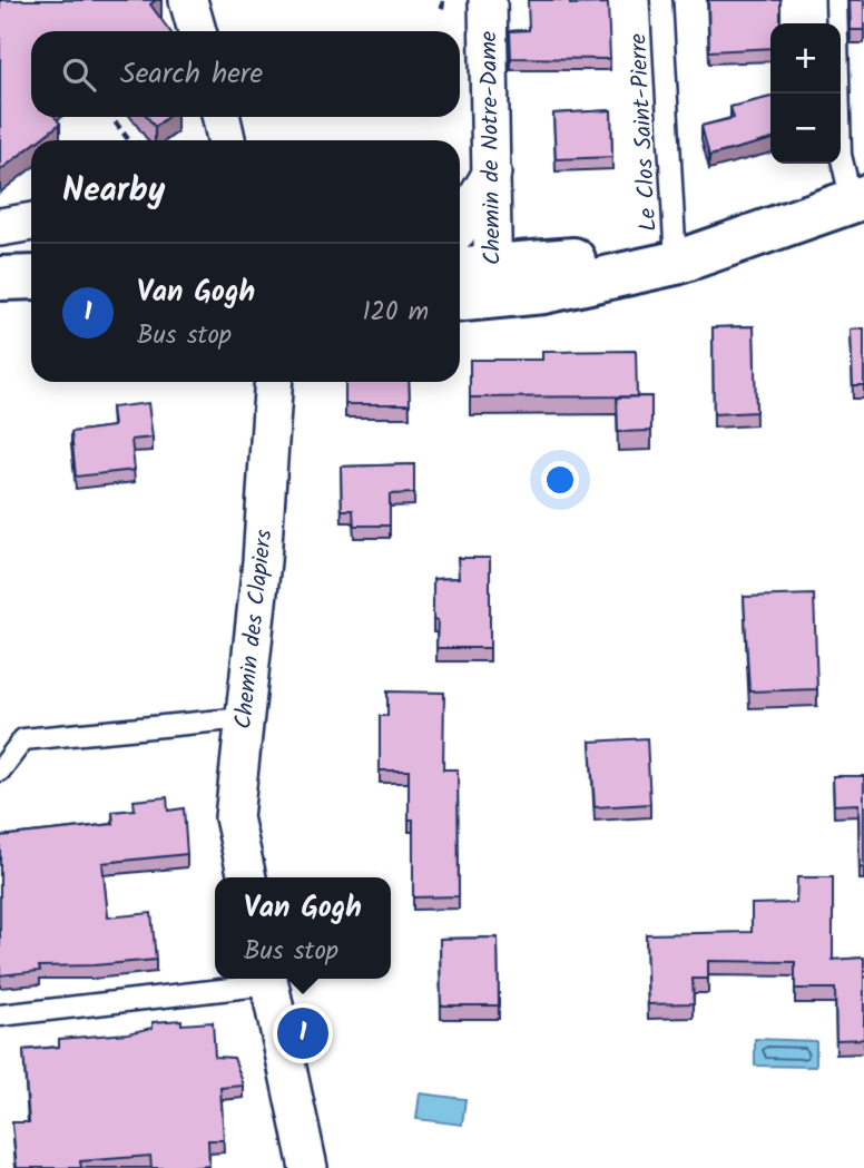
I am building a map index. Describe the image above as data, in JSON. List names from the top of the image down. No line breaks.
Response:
{"streets":{"street":["Chemin de Notre-Dame","Chemin des Clapiers"],"lane":["Le Clos Saint-Pierre"]},"page":{"map_buttons":["+","−"],"search":"Search here","heading":"Nearby","list":[{"mark":"1","name":"Van Gogh","note":"Bus stop","value":"120 m"}],"popup":["Van Gogh","Bus stop"],"pins":"1"}}
